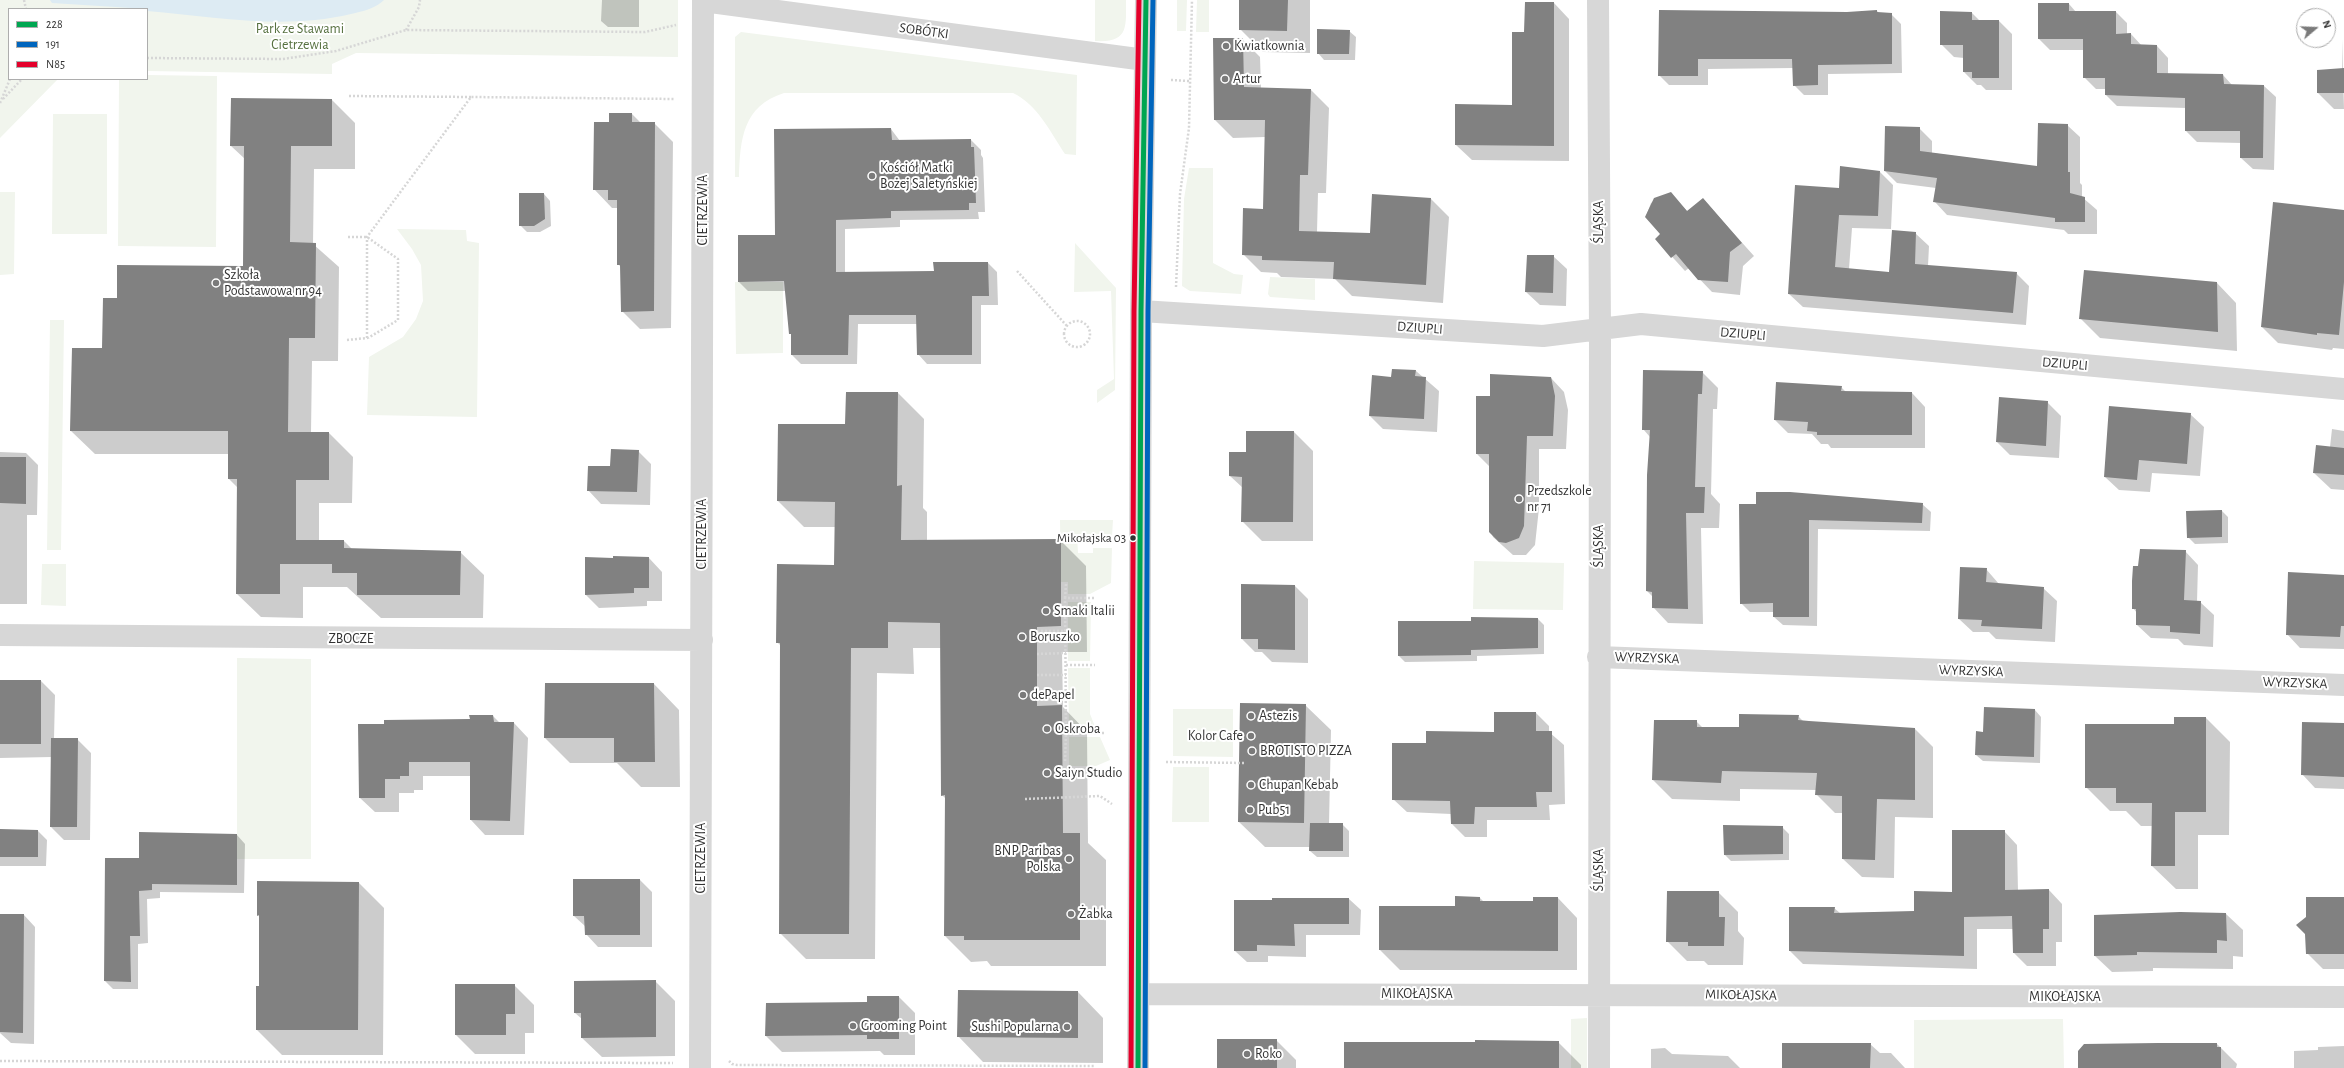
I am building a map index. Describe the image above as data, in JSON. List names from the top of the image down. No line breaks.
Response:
{"streets":{"street":["SOBÓTKI","CIETRZEWIA","ŚLĄSKA","DZIUPLI","ZBOCZE","WYRZYSKA","MIKOŁAJSKA"]},"crossings":[["SOBÓTKI","CIETRZEWIA"],["CIETRZEWIA","ZBOCZE"],["ŚLĄSKA","DZIUPLI"],["ŚLĄSKA","WYRZYSKA"],["ŚLĄSKA","MIKOŁAJSKA"]],"parks":["Park ze Stawami Cietrzewia"],"places":["Kwiatkownia","Artur","Kościół Matki Bożej Saletyńskiej","Szkoła Podstawowa nr 94","Przedszkole nr 71","Mikołajska 03","Smaki Italii","Boruszko","dePapel","Astezis","Oskroba","Kolor Cafe","BROTISTO PIZZA","Saiyn Studio","Chupan Kebab","Pub51","BNP Paribas Polska","Żabka","Grooming Point","Sushi Popularna","Roko"],"lines":["transit line 228","transit line 191","transit line N85"],"legend":["228","191","N85"],"north":"right"}
